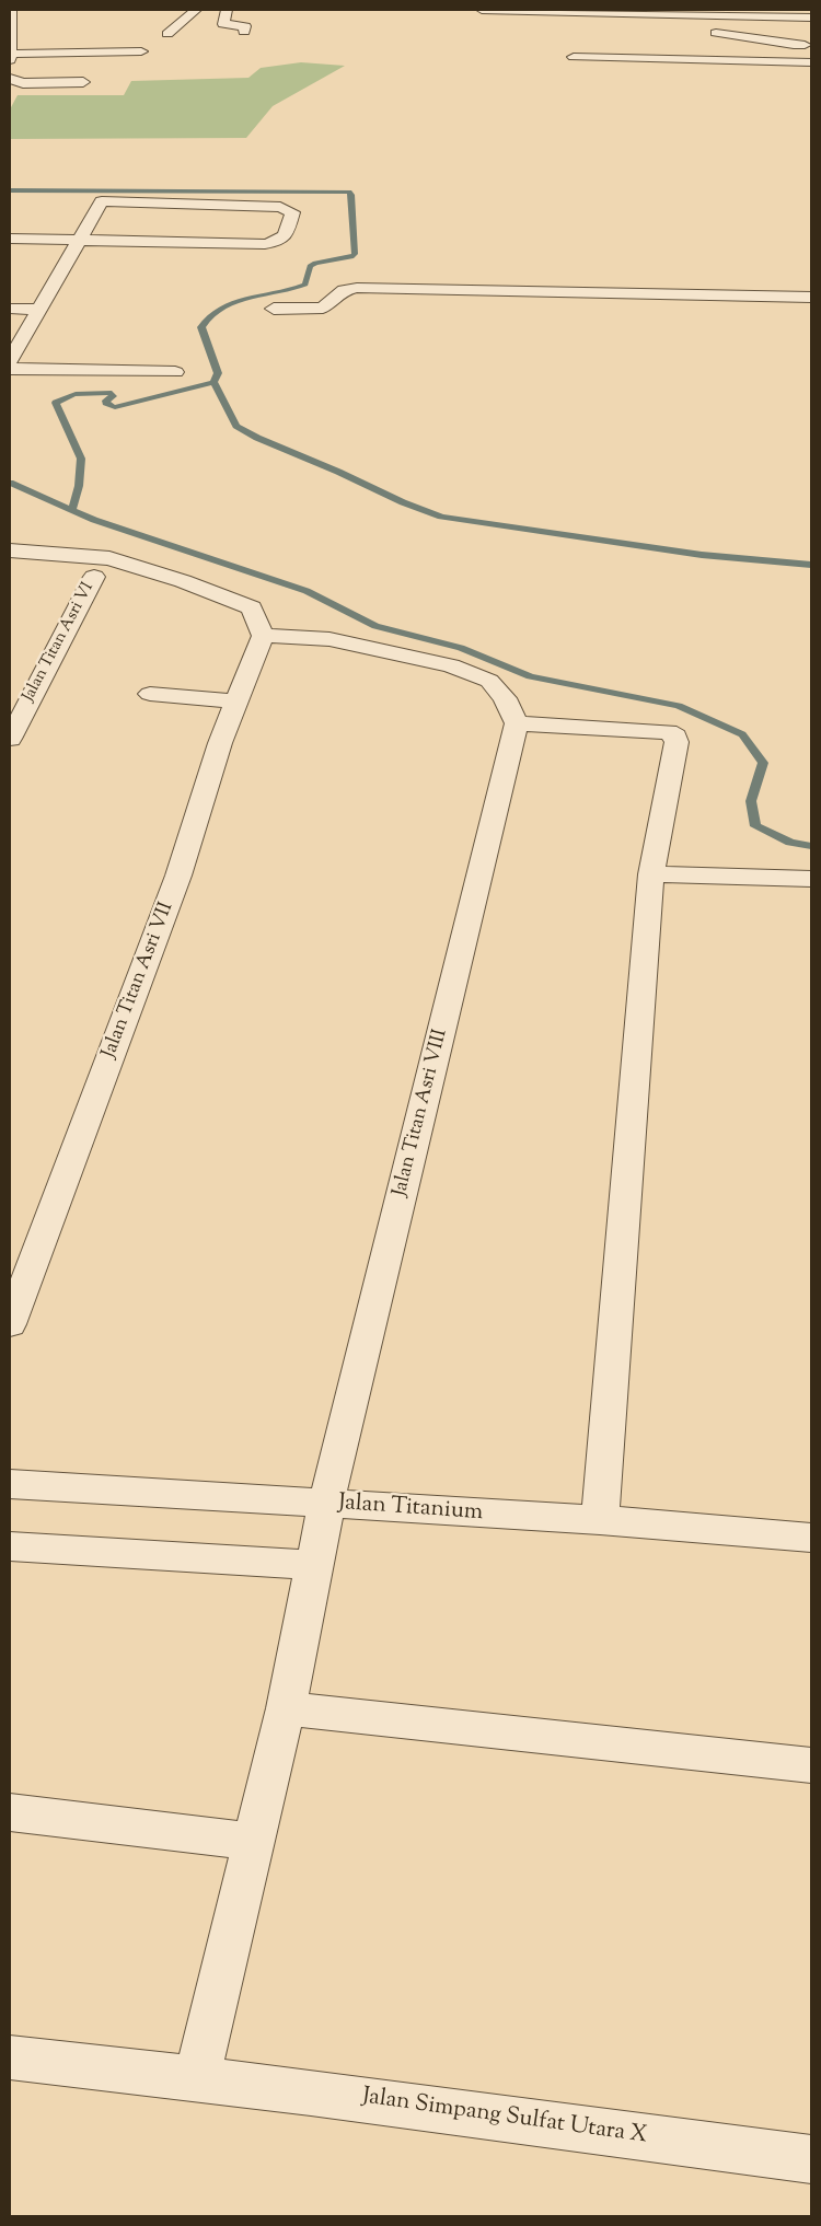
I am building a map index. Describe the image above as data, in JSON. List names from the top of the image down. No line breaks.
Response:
{"streets":{"street":["Jalan Titan Asri VI","Jalan Titan Asri VII","Jalan Titan Asri VIII","Jalan Titanium","Jalan Simpang Sulfat Utara X"]},"crossings":[["Jalan Titan Asri VIII","Jalan Titanium"],["Jalan Titan Asri VIII","Jalan Simpang Sulfat Utara X"]]}
